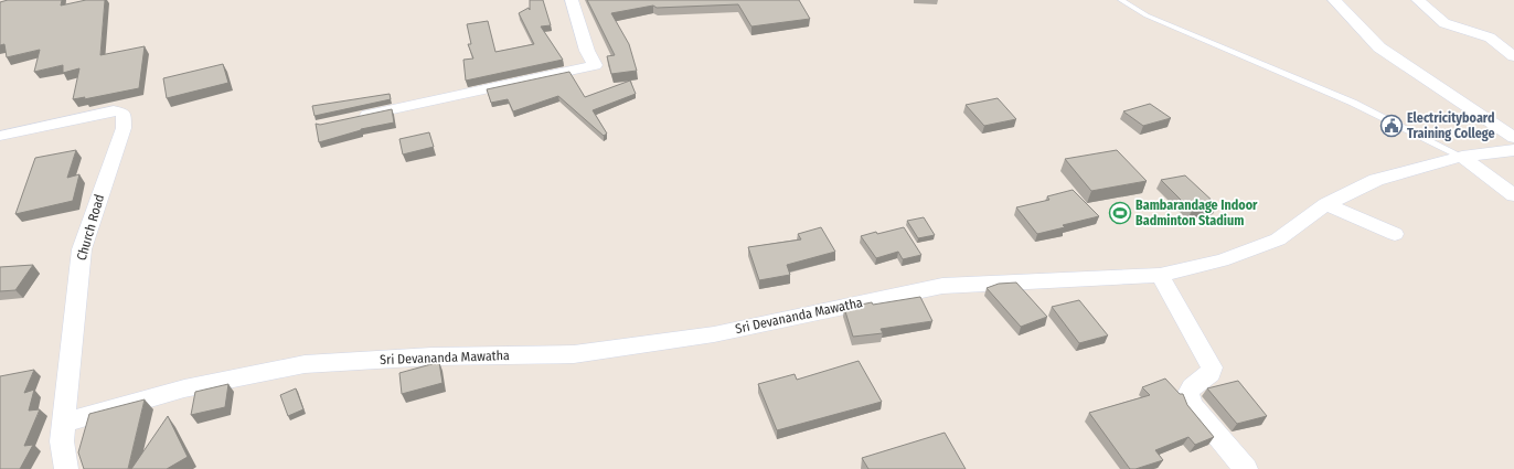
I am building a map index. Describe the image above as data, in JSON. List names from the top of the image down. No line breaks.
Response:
{"streets":{"street":["Church Road","Sri Devananda Mawatha"]},"crossings":[["Church Road","Sri Devananda Mawatha"]],"places":{"public building":["Electricityboard Training College"],"sports":["Bambarandage Indoor Badminton Stadium"]}}
